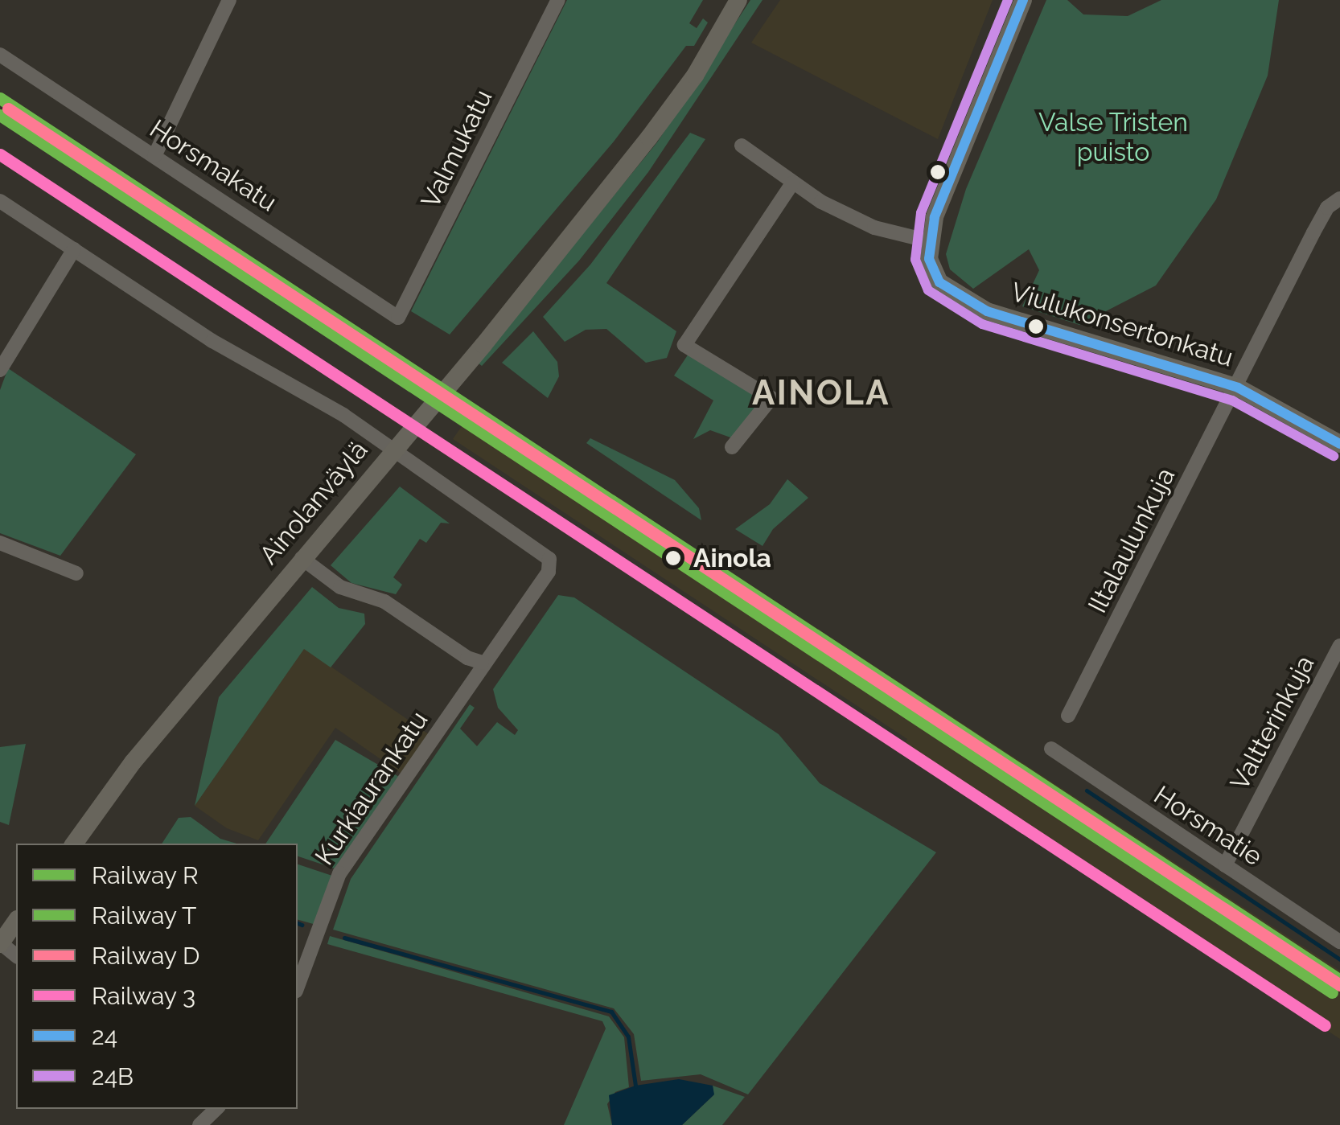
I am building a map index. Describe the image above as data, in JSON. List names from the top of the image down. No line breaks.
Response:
{"streets":{"main road":["Viulukonsertonkatu","Ainolanväylä"],"street":["Valmukatu","Horsmakatu","Iltalaulunkuja","Valtterinkuja","Kurkiaurankatu","Horsmatie"]},"crossings":[["Valmukatu","Horsmakatu"],["Viulukonsertonkatu","Iltalaulunkuja"],["Valtterinkuja","Horsmatie"]],"districts":["AINOLA"],"parks":["Valse Tristen puisto"],"places":["Ainola"],"lines":["transit line 24","transit line 24B","rail line R","rail line D","rail line T","rail line 3"],"legend":["Railway R","Railway T","Railway D","Railway 3","24","24B"]}
